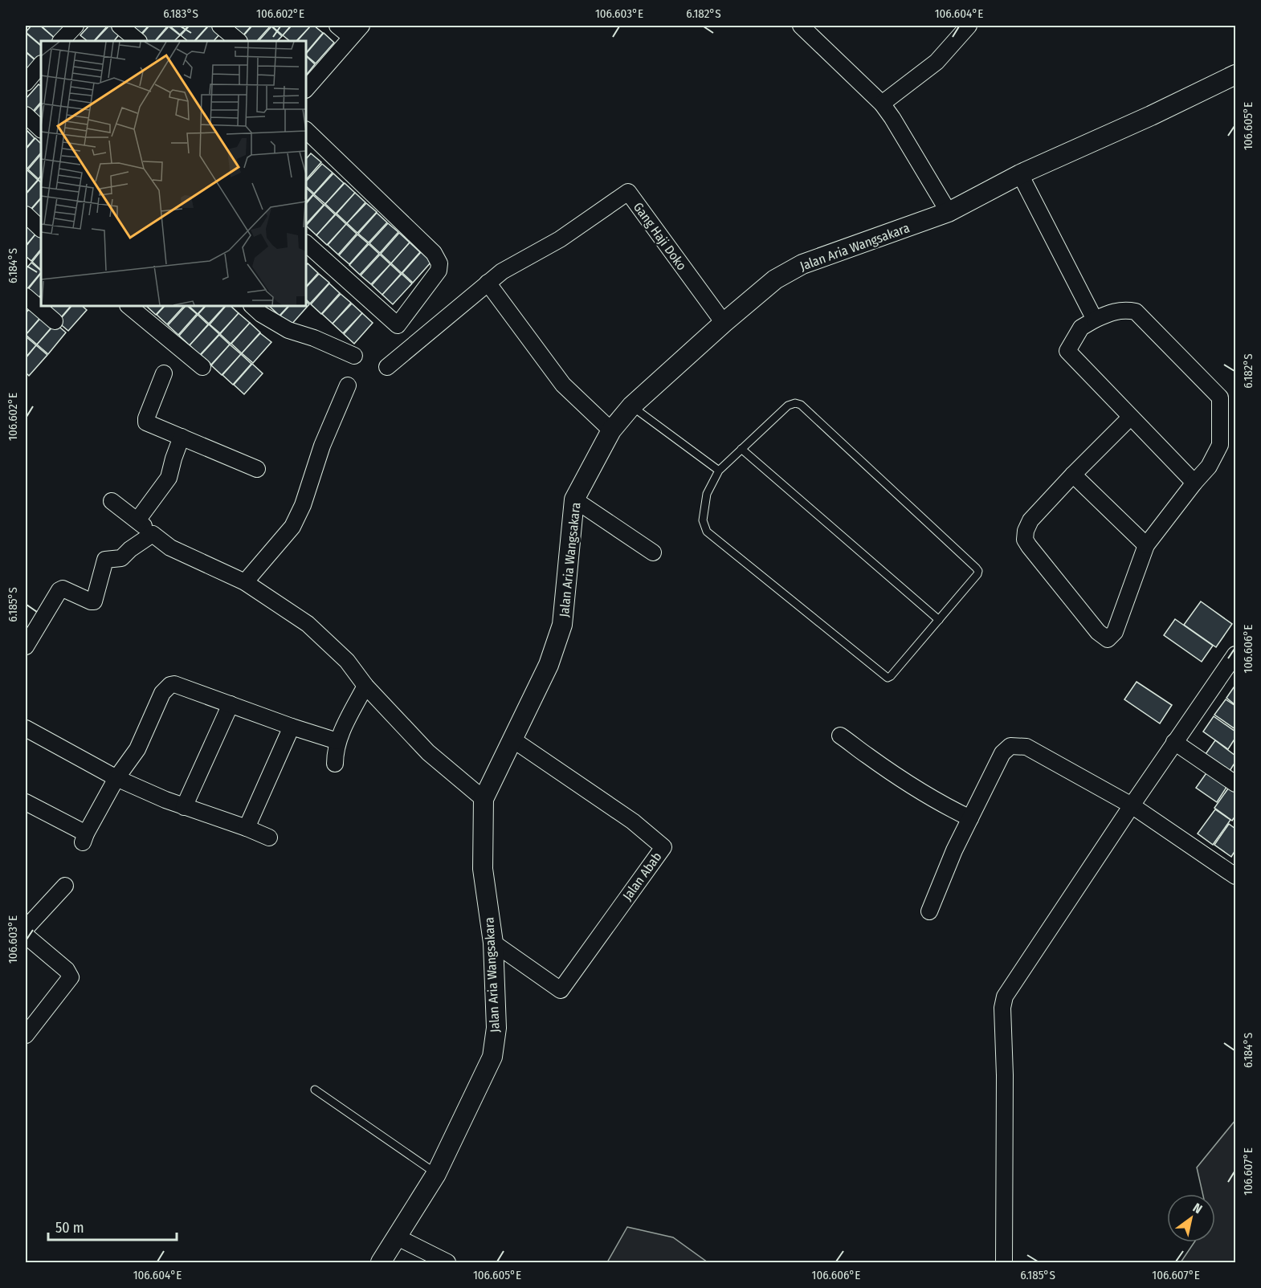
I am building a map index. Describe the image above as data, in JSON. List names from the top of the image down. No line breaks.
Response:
{"streets":{"street":["Gang Haji Doko","Jalan Aria Wangsakara","Jalan Abab"]},"crossings":[["Gang Haji Doko","Jalan Aria Wangsakara"],["Jalan Aria Wangsakara","Jalan Abab"]],"scale_bar":"50 m","north":"top right","coordinates":["6.183°S","106.602°E","106.603°E","6.182°S","106.604°E","106.605°E","6.184°S","6.185°S","106.606°E","106.607°E"]}
